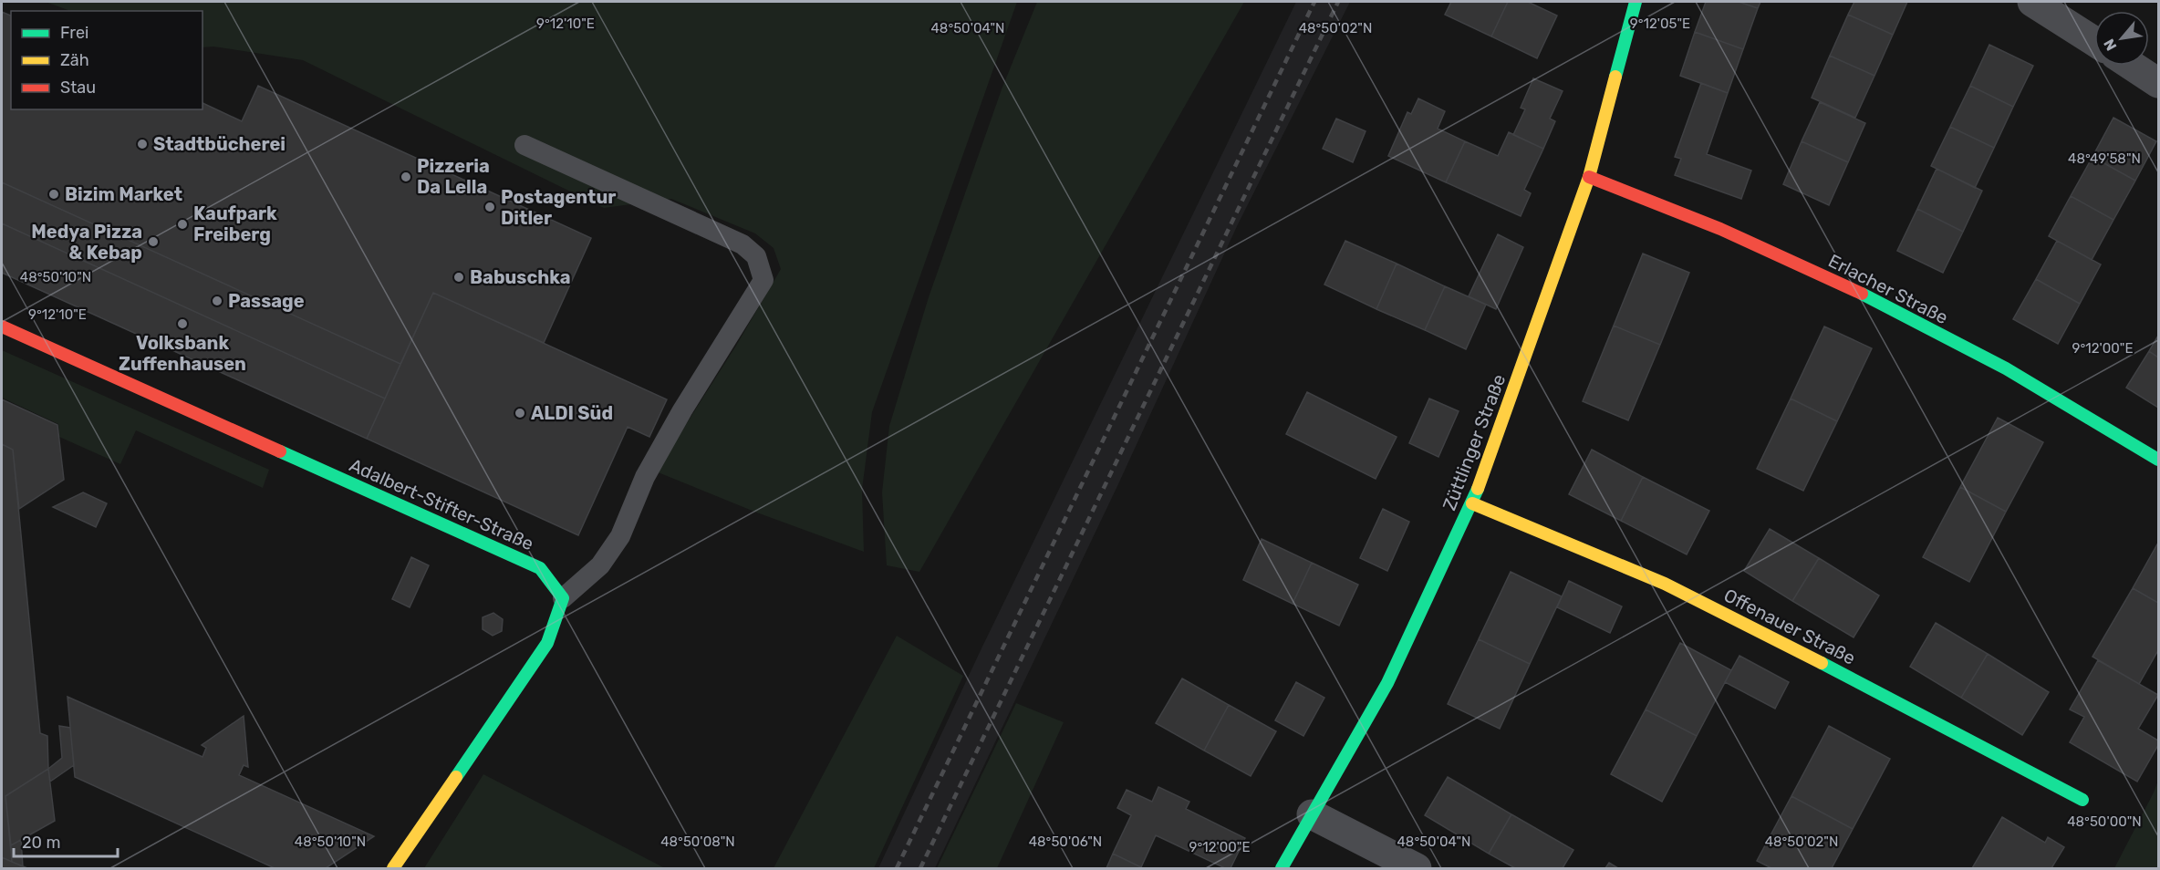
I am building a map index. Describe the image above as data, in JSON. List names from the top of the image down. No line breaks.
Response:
{"streets":{"street":["Erlacher Straße","Züttlinger Straße","Adalbert-Stifter-Straße","Offenauer Straße"]},"crossings":[["Erlacher Straße","Züttlinger Straße"],["Züttlinger Straße","Offenauer Straße"]],"places":["Stadtbücherei","Pizzeria Da Lella","Bizim Market","Postagentur Ditler","Kaufpark Freiberg","Medya Pizza & Kebap","Babuschka","Passage","Volksbank Zuffenhausen","ALDI Süd"],"legend":["Frei","Zäh","Stau"],"scale_bar":"20 m","north":"bottom left","coordinates":["9°12'10\"E","9°12'05\"E","48°50'04\"N","48°50'02\"N","48°49'58\"N","48°50'10\"N","9°12'00\"E","48°50'00\"N","48°50'08\"N","48°50'06\"N"]}
